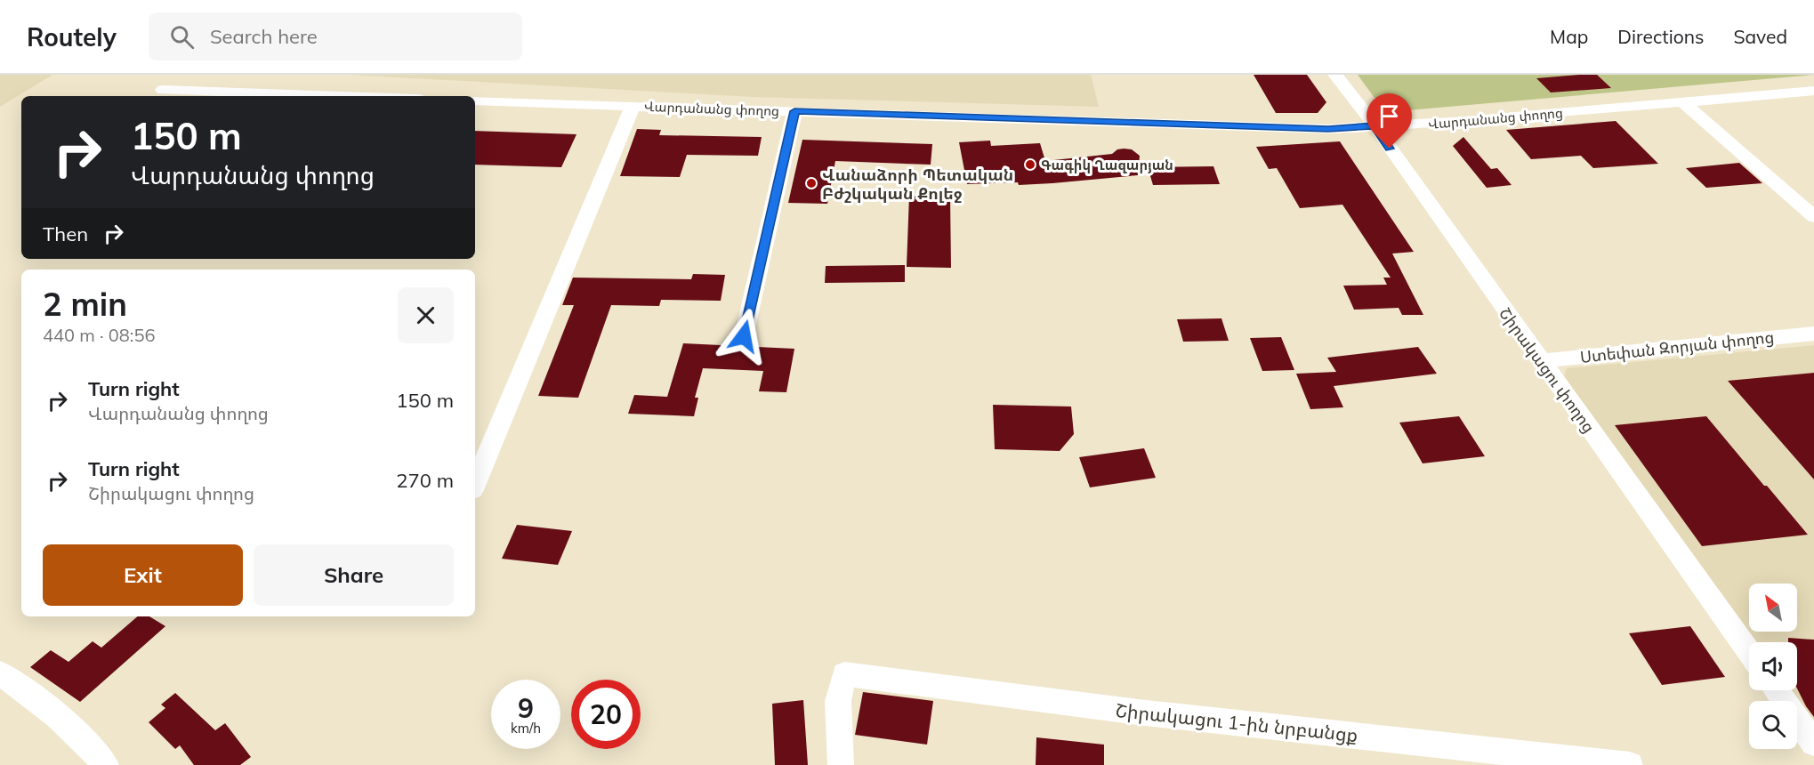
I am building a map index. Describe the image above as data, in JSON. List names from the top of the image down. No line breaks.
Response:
{"streets":{"street":["Վարդանանց փողոց","Ստեփան Զորյան փողոց","Շիրակացու փողոց","Շիրակացու 1-ին նրբանցք"]},"crossings":[["Վարդանանց փողոց","Շիրակացու փողոց"],["Ստեփան Զորյան փողոց","Շիրակացու փողոց"]],"places":["Գագիկ Ղազարյան","Վանաձորի Պետական Բժշկական Քոլեջ"],"north":"top left","page":{"header":"Routely","search":"Search here","nav":["Map","Directions","Saved"],"turn":["150 m","Վարդանանց փողոց"],"then":"Then","heading":["2 min","440 m · 08:56"],"list":[{"name":"Turn right","note":"Վարդանանց փողոց","value":"150 m"},{"name":"Turn right","note":"Շիրակացու փողոց","value":"270 m"}],"buttons":["Exit","Share"],"speed":"9 km/h","limit":"20"}}
